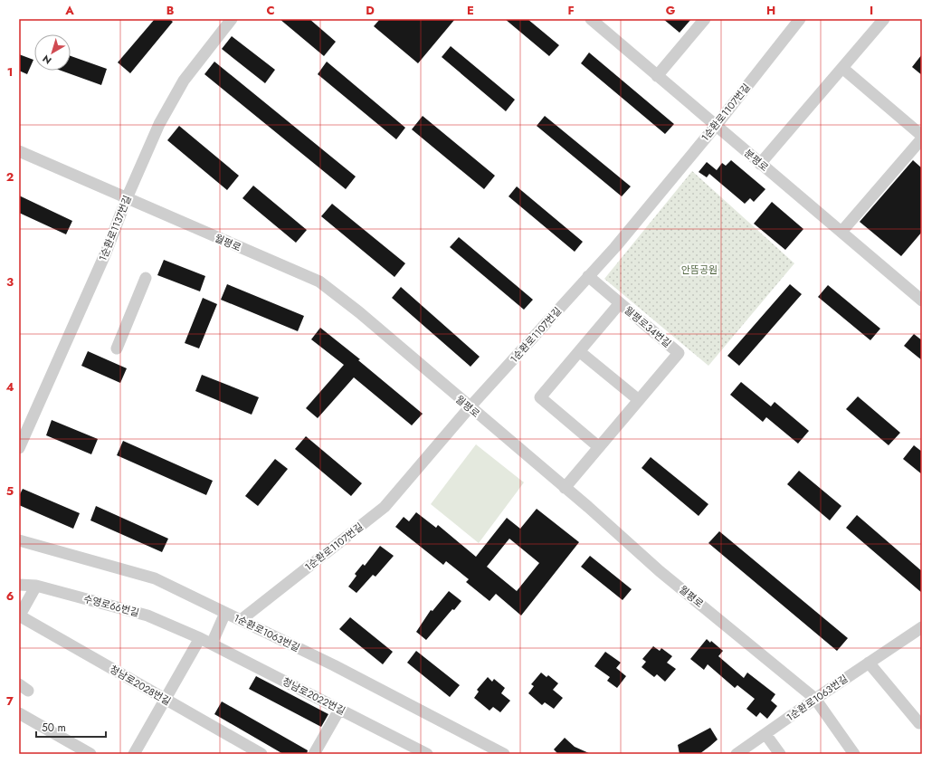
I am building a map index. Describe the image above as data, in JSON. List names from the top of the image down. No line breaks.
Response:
{"streets":{"street":["1순환로1107번길","분평로","1순환로1137번길","월평로","월평로34번길","수영로66번길","1순환로1063번길","청남로2028번길","청남로2022번길"]},"crossings":[["1순환로1107번길","분평로"],["1순환로1107번길","월평로"],["1순환로1107번길","월평로34번길"],["1순환로1107번길","1순환로1063번길"],["1순환로1137번길","월평로"],["월평로","월평로34번길"],["월평로","1순환로1063번길"],["수영로66번길","청남로2022번길"]],"parks":["안뜸공원"],"scale_bar":"50 m","north":"bottom left","grid":{"columns":["A","B","C","D","E","F","G","H","I"],"rows":["1","2","3","4","5","6","7"]}}
